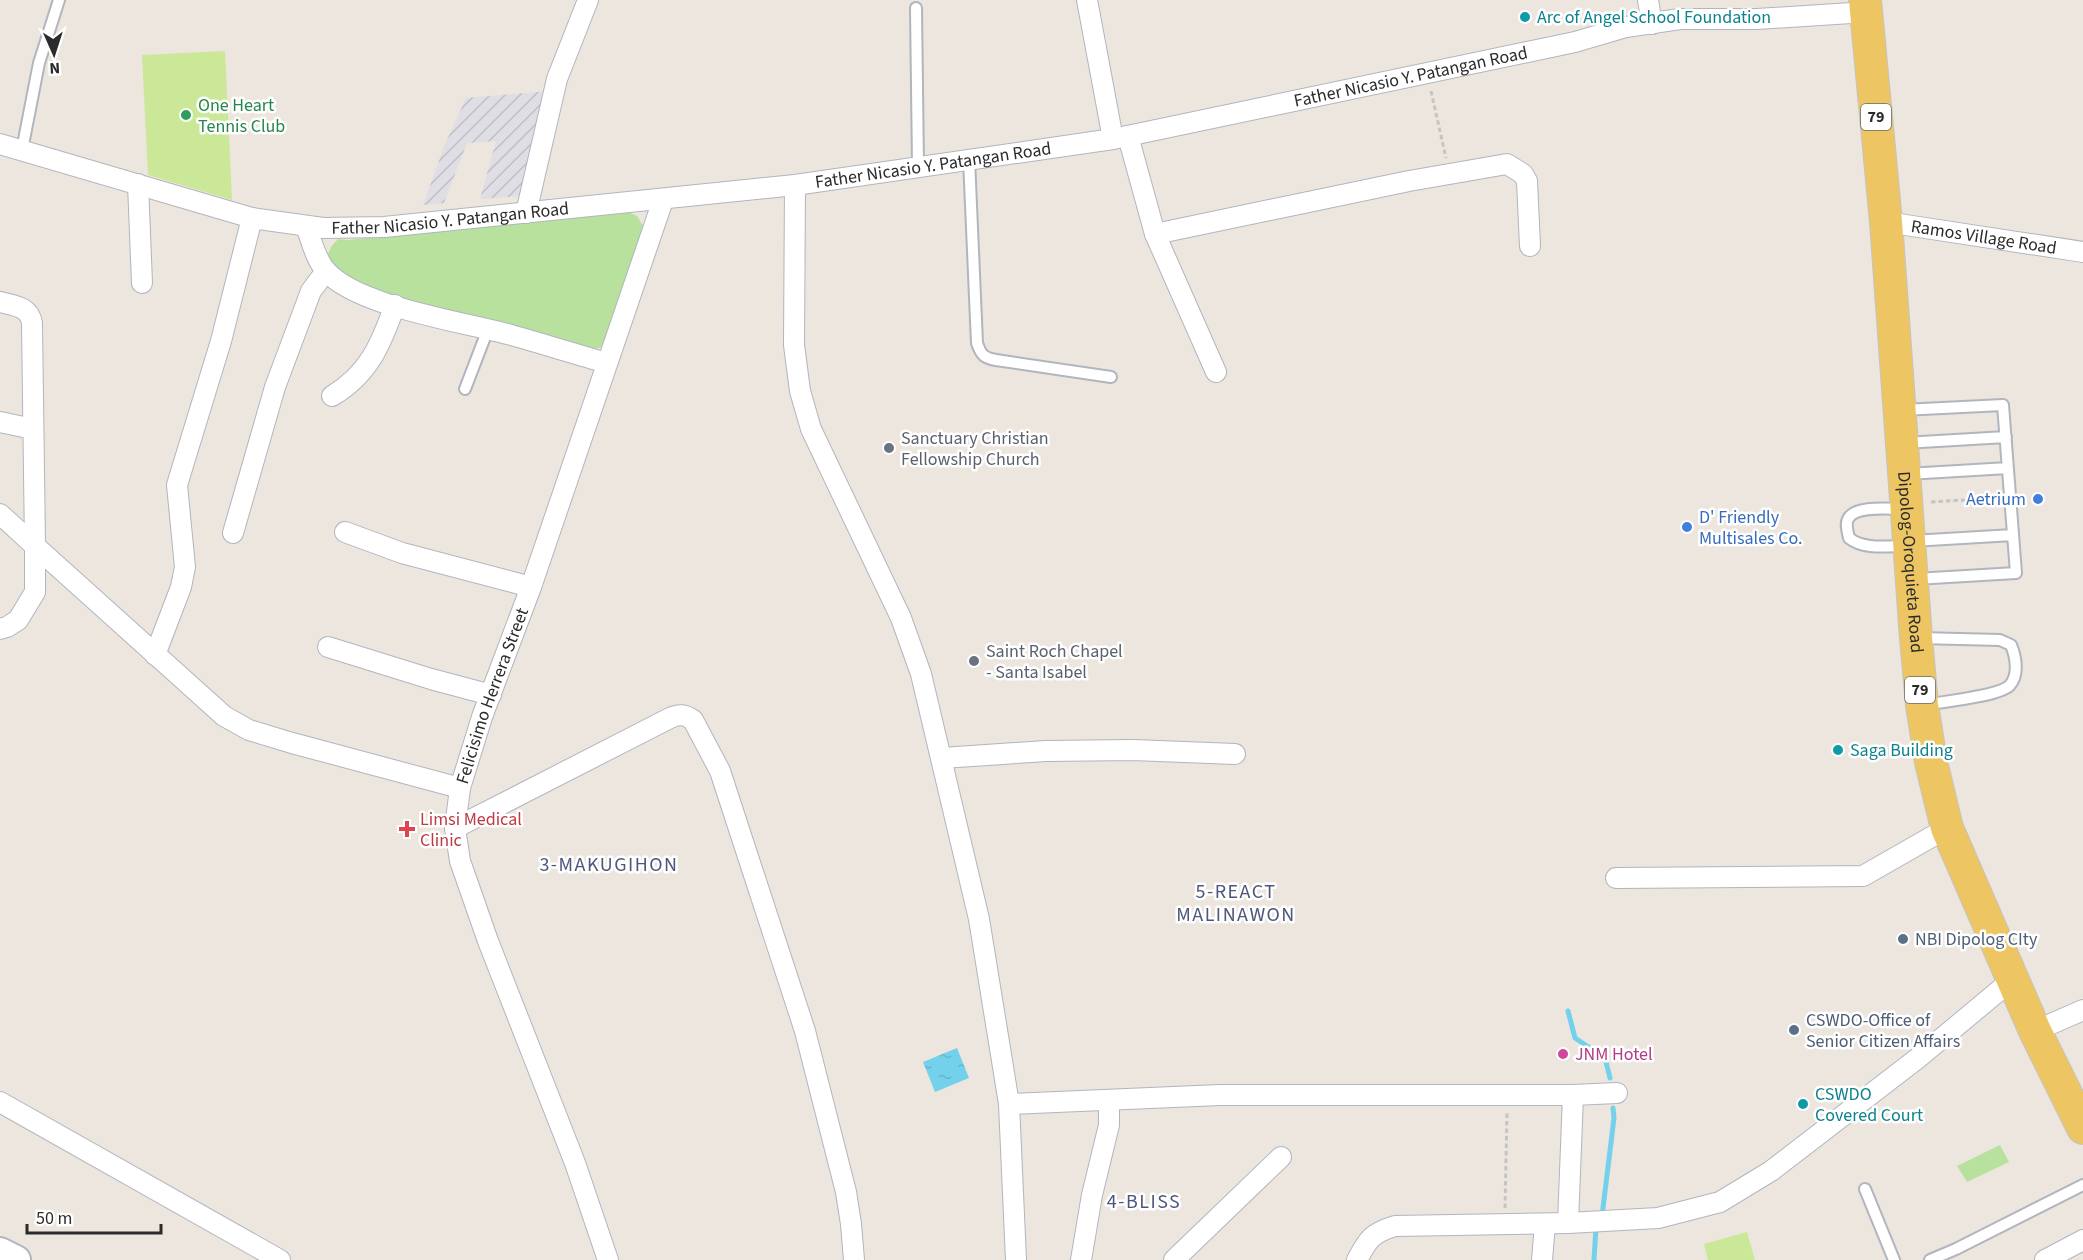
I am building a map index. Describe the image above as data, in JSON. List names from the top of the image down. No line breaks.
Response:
{"streets":{"main road":["79","Dipolog-Oroquieta Road"],"street":["Father Nicasio Y. Patangan Road","Ramos Village Road","Felicisimo Herrera Street"]},"crossings":[["Father Nicasio Y. Patangan Road","Dipolog-Oroquieta Road"],["Father Nicasio Y. Patangan Road","Felicisimo Herrera Street"],["Ramos Village Road","Dipolog-Oroquieta Road"]],"districts":["3-MAKUGIHON","5-REACT MALINAWON","4-BLISS"],"places":{"other":["Arc of Angel School Foundation","One Heart Tennis Club","Sanctuary Christian Fellowship Church","Aetrium","D' Friendly Multisales Co.","Saint Roch Chapel - Santa Isabel","Saga Building","NBI Dipolog CIty","CSWDO-Office of Senior Citizen Affairs","JNM Hotel","CSWDO Covered Court"],"health":["Limsi Medical Clinic"]},"scale_bar":"50 m","north":"bottom"}
